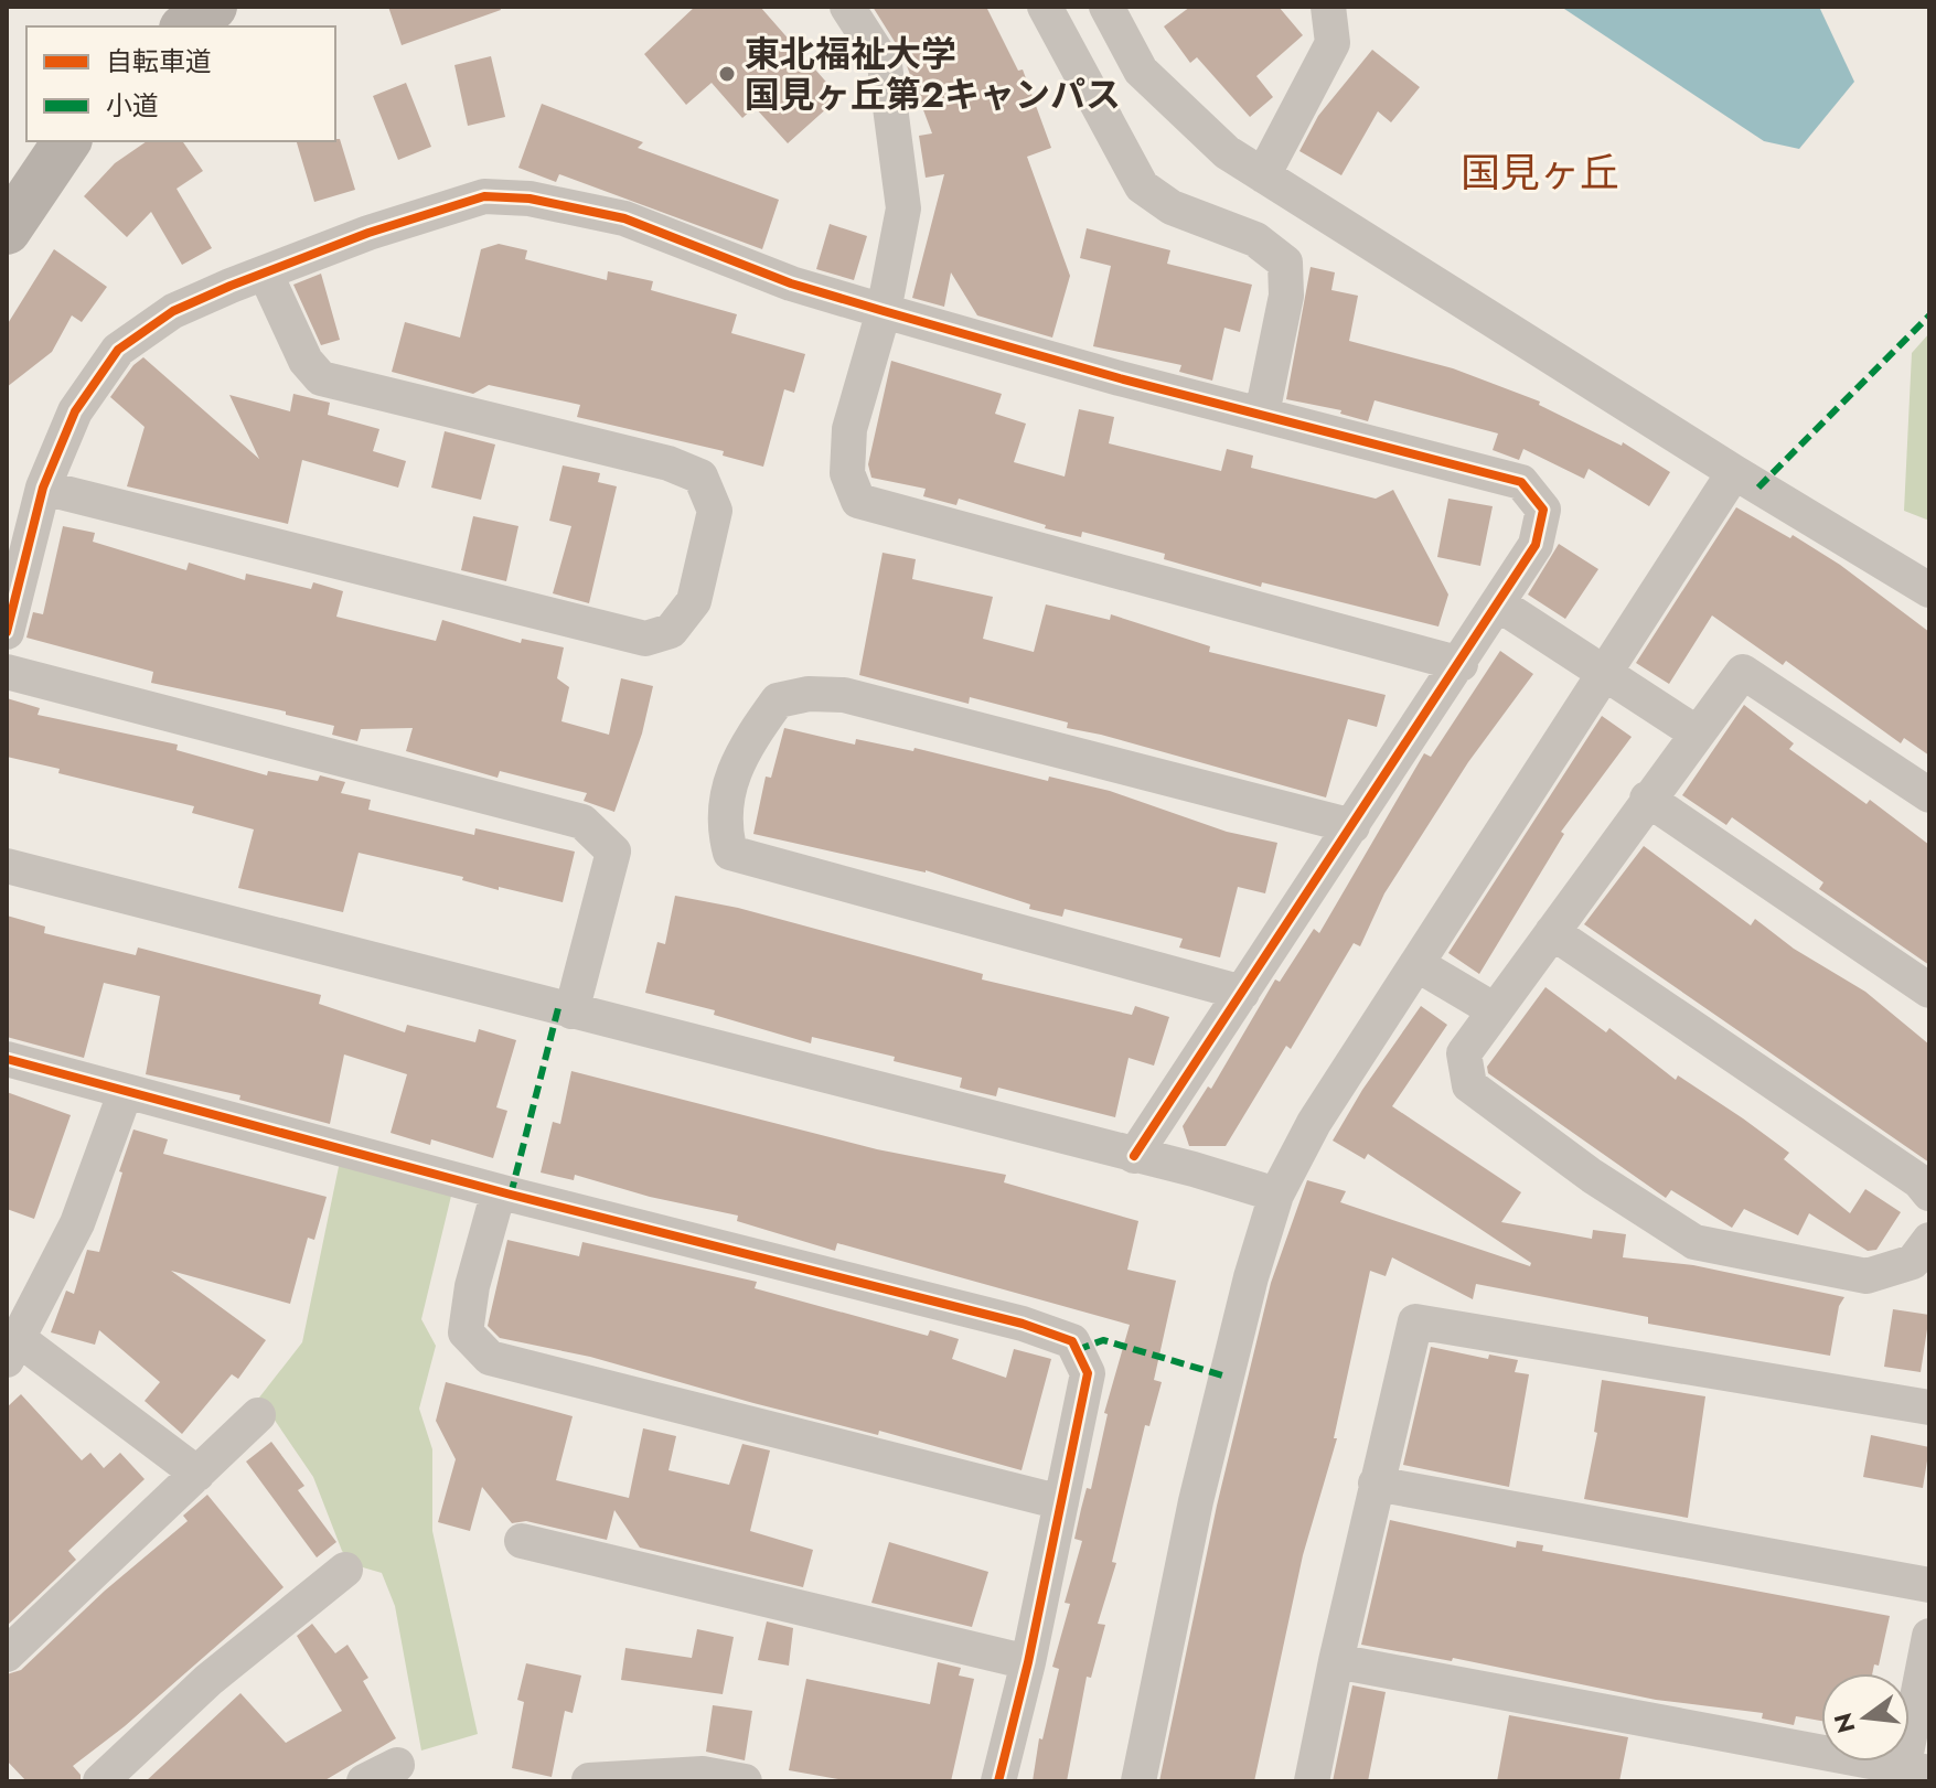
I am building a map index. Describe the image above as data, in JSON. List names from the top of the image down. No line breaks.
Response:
{"districts":["国見ヶ丘"],"places":["東北福祉大学 国見ヶ丘第2キャンパス"],"legend":["自転車道","小道"],"north":"left"}
